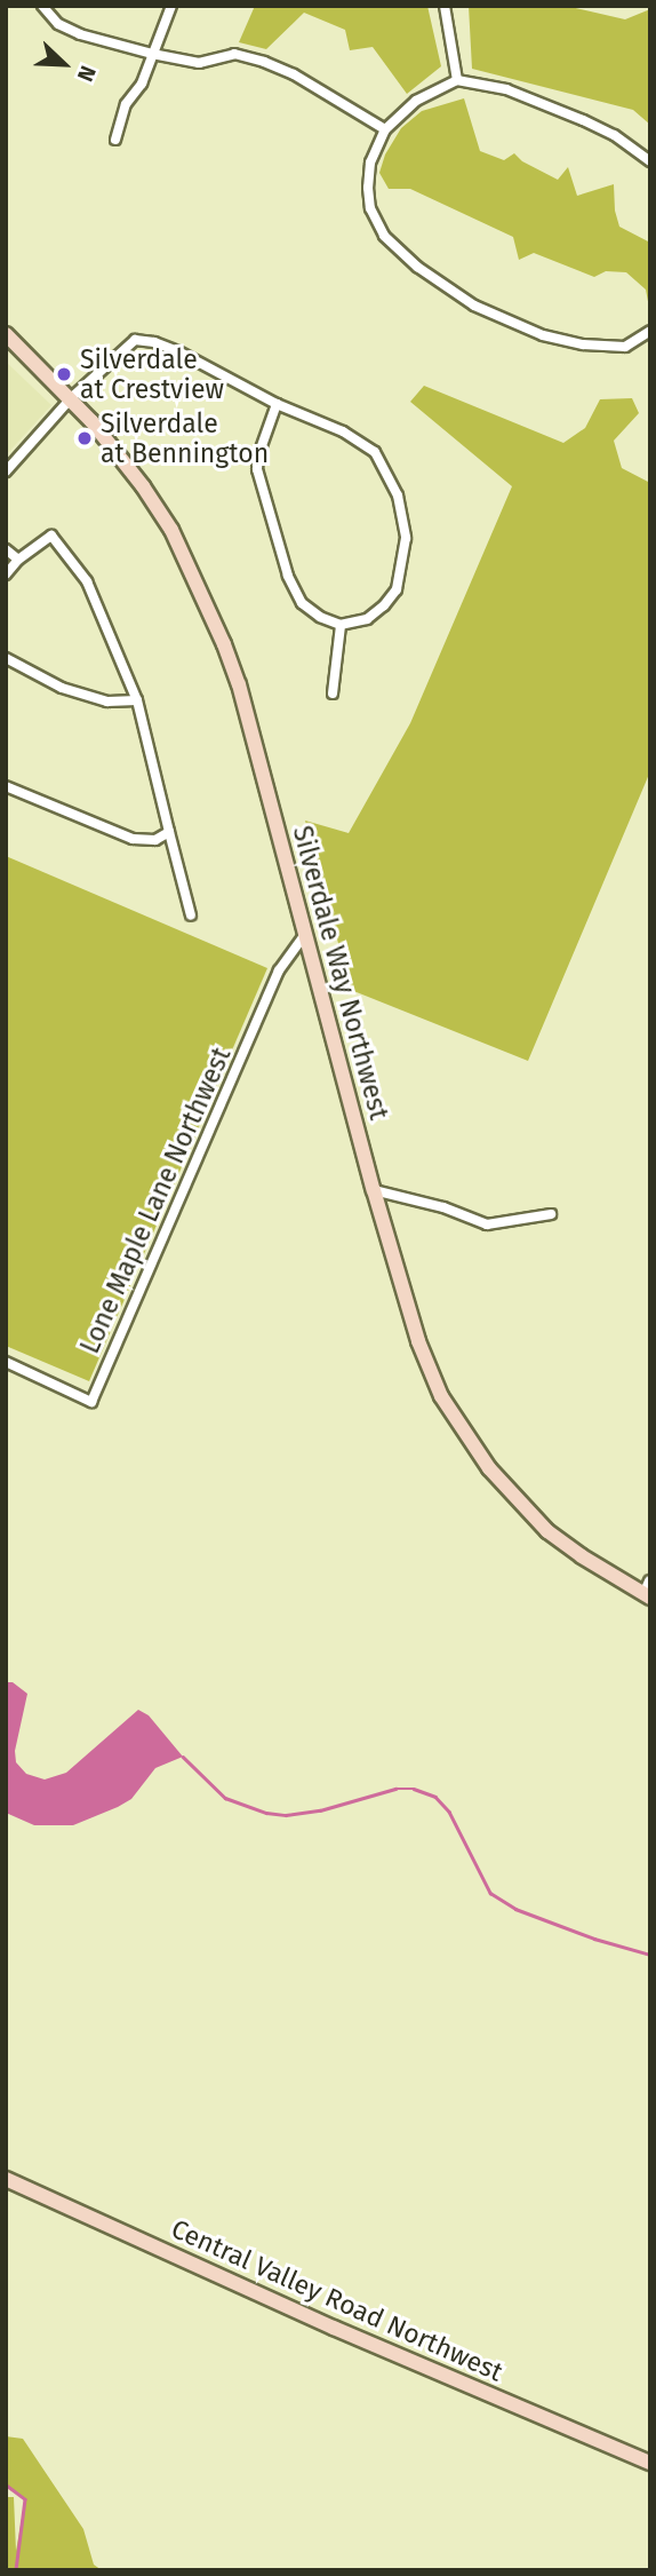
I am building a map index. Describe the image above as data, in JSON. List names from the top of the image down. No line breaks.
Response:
{"streets":{"main road":["Silverdale Way Northwest","Central Valley Road Northwest"],"street":["Lone Maple Lane Northwest"]},"crossings":[["Silverdale Way Northwest","Lone Maple Lane Northwest"]],"places":["Silverdale at Crestview","Silverdale at Bennington"],"north":"bottom right"}
